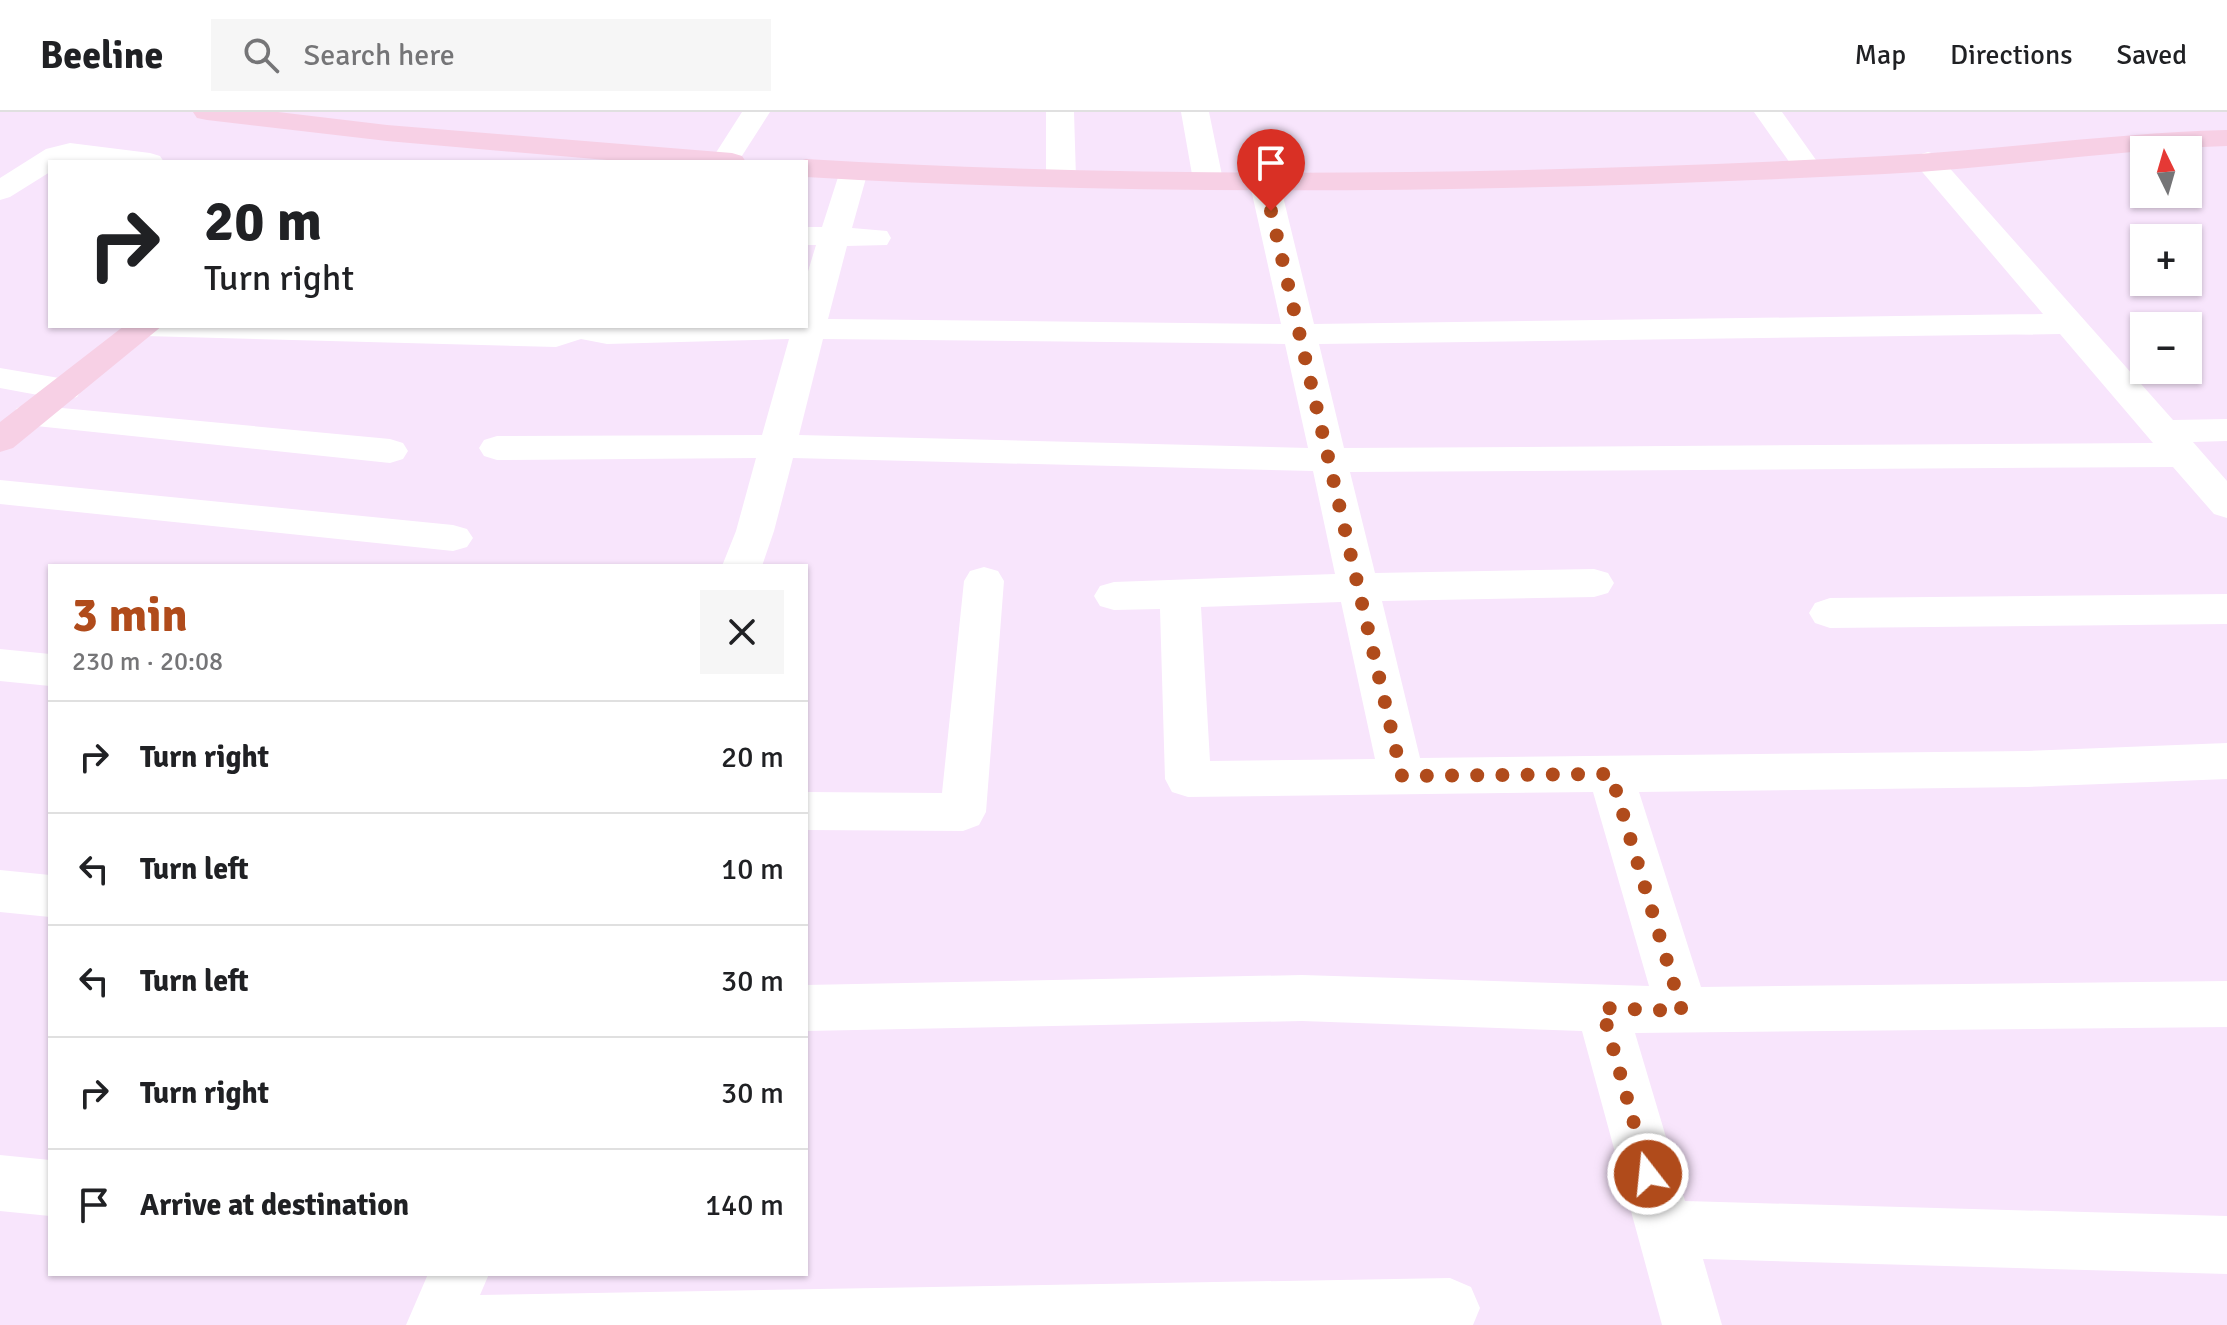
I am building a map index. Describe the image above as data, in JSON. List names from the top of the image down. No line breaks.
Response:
{"north":"top","page":{"header":"Beeline","search":"Search here","nav":["Map","Directions","Saved"],"map_buttons":["+","−"],"turn":["20 m","Turn right"],"heading":["3 min","230 m · 20:08"],"list":[{"name":"Turn right","value":"20 m"},{"name":"Turn left","value":"10 m"},{"name":"Turn left","value":"30 m"},{"name":"Turn right","value":"30 m"},{"name":"Arrive at destination","value":"140 m"}]}}
